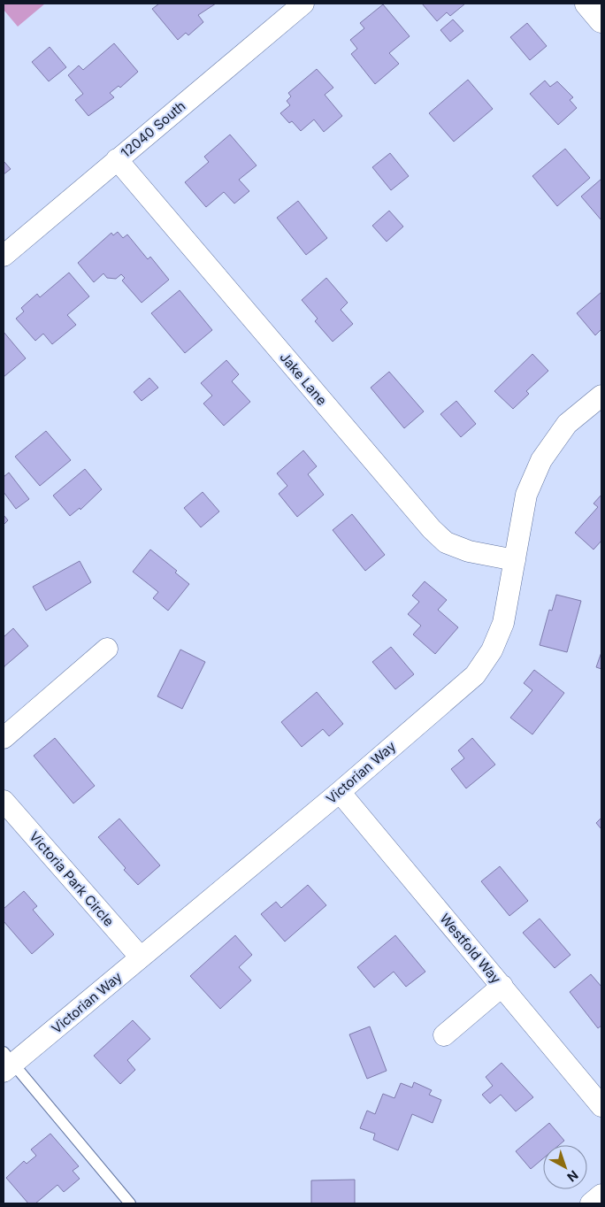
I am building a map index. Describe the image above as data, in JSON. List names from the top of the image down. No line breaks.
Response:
{"streets":{"street":["12040 South","Jake Lane","Victorian Way","Victoria Park Circle","Westfold Way"]},"crossings":[["12040 South","Jake Lane"],["Jake Lane","Victorian Way"],["Victorian Way","Victoria Park Circle"],["Victorian Way","Westfold Way"]],"north":"bottom right"}
